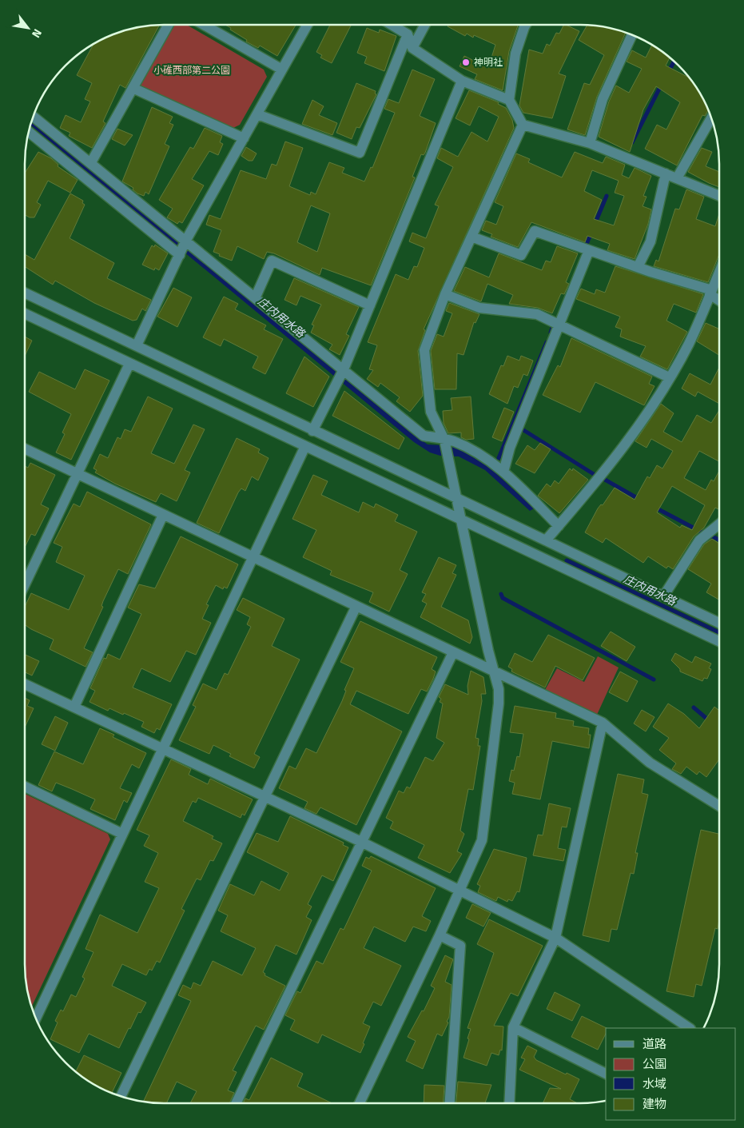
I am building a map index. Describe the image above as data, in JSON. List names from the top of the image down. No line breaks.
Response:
{"water":["庄内用水路"],"parks":["小碓西部第二公園"],"places":["神明社"],"legend":["道路","公園","水域","建物"],"north":"bottom right"}
